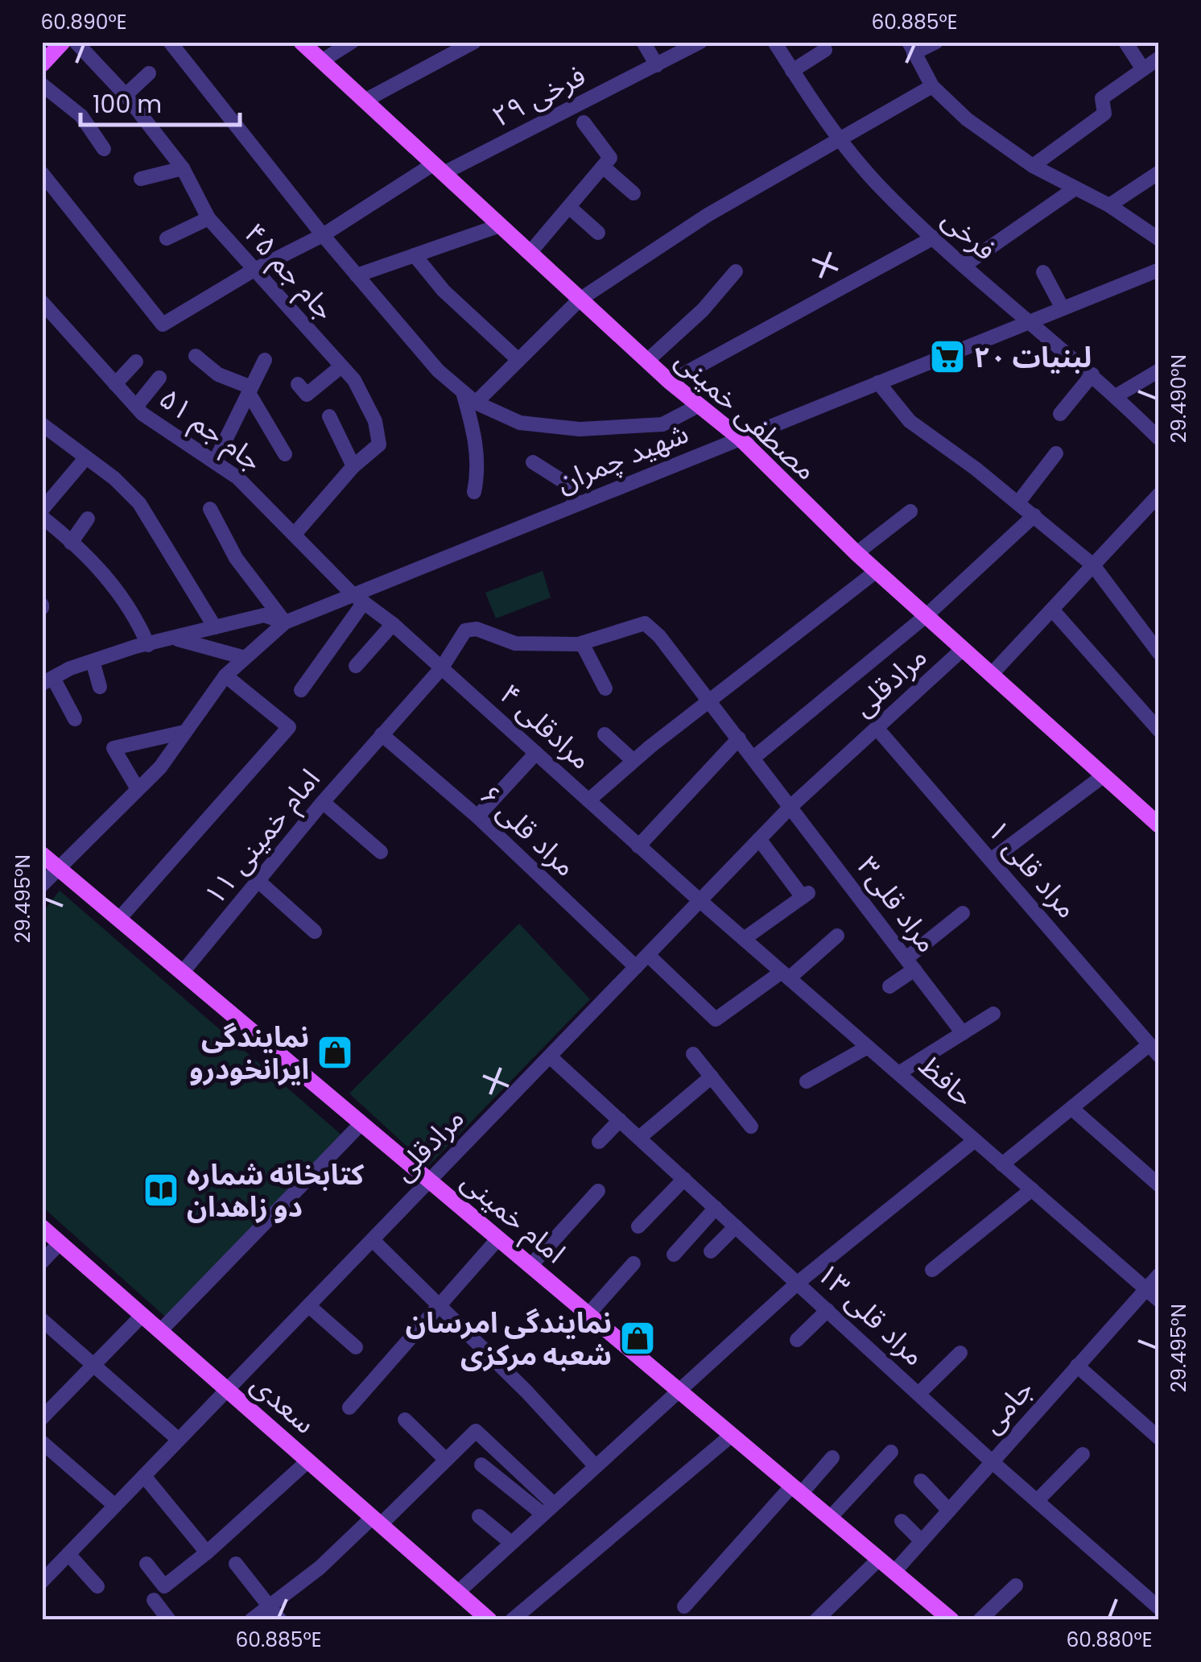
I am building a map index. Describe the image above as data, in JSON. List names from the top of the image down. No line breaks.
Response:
{"streets":{"main road":["مصطفی خمینی","امام خمینی","سعدی"],"street":["فرخی ۲۹","فرخی","جام جم ۴۵","جام جم ۵۱","شهید چمران","مرادقلی","مرادقلی ۴","مراد قلی ۶","امام خمینی ۱۱","مراد قلی ۱","مراد قلی۳","حافظ","مراد قلی ۱۳","جامی"]},"crossings":[["فرخی ۲۹","جام جم ۴۵"],["فرخی ۲۹","مصطفی خمینی"],["فرخی","شهید چمران"],["جام جم ۴۵","جام جم ۵۱"],["مصطفی خمینی","شهید چمران"],["مصطفی خمینی","مرادقلی"],["جام جم ۵۱","شهید چمران"],["جام جم ۵۱","مرادقلی ۴"],["شهید چمران","مرادقلی ۴"],["شهید چمران","امام خمینی"],["مرادقلی","مرادقلی ۴"],["مرادقلی","مراد قلی ۶"],["مرادقلی","مراد قلی ۱"],["مرادقلی","مراد قلی۳"],["مرادقلی","حافظ"],["مرادقلی","امام خمینی"],["مرادقلی","مراد قلی ۱۳"],["مرادقلی","سعدی"],["مرادقلی ۴","امام خمینی ۱۱"],["مرادقلی ۴","حافظ"],["مراد قلی ۶","امام خمینی ۱۱"],["امام خمینی ۱۱","مراد قلی۳"],["امام خمینی ۱۱","امام خمینی"],["حافظ","جامی"],["امام خمینی","جامی"],["مراد قلی ۱۳","جامی"]],"places":{"supermarket":["لبنیات ۲۰"],"shop":["نمایندگی ایرانخودرو","نمایندگی امرسان شعبه مرکزی"],"library":["کتابخانه شماره دو زاهدان"]},"scale_bar":"100 m","coordinates":["60.890°E","60.885°E","29.490°N","29.495°N","60.880°E"]}
